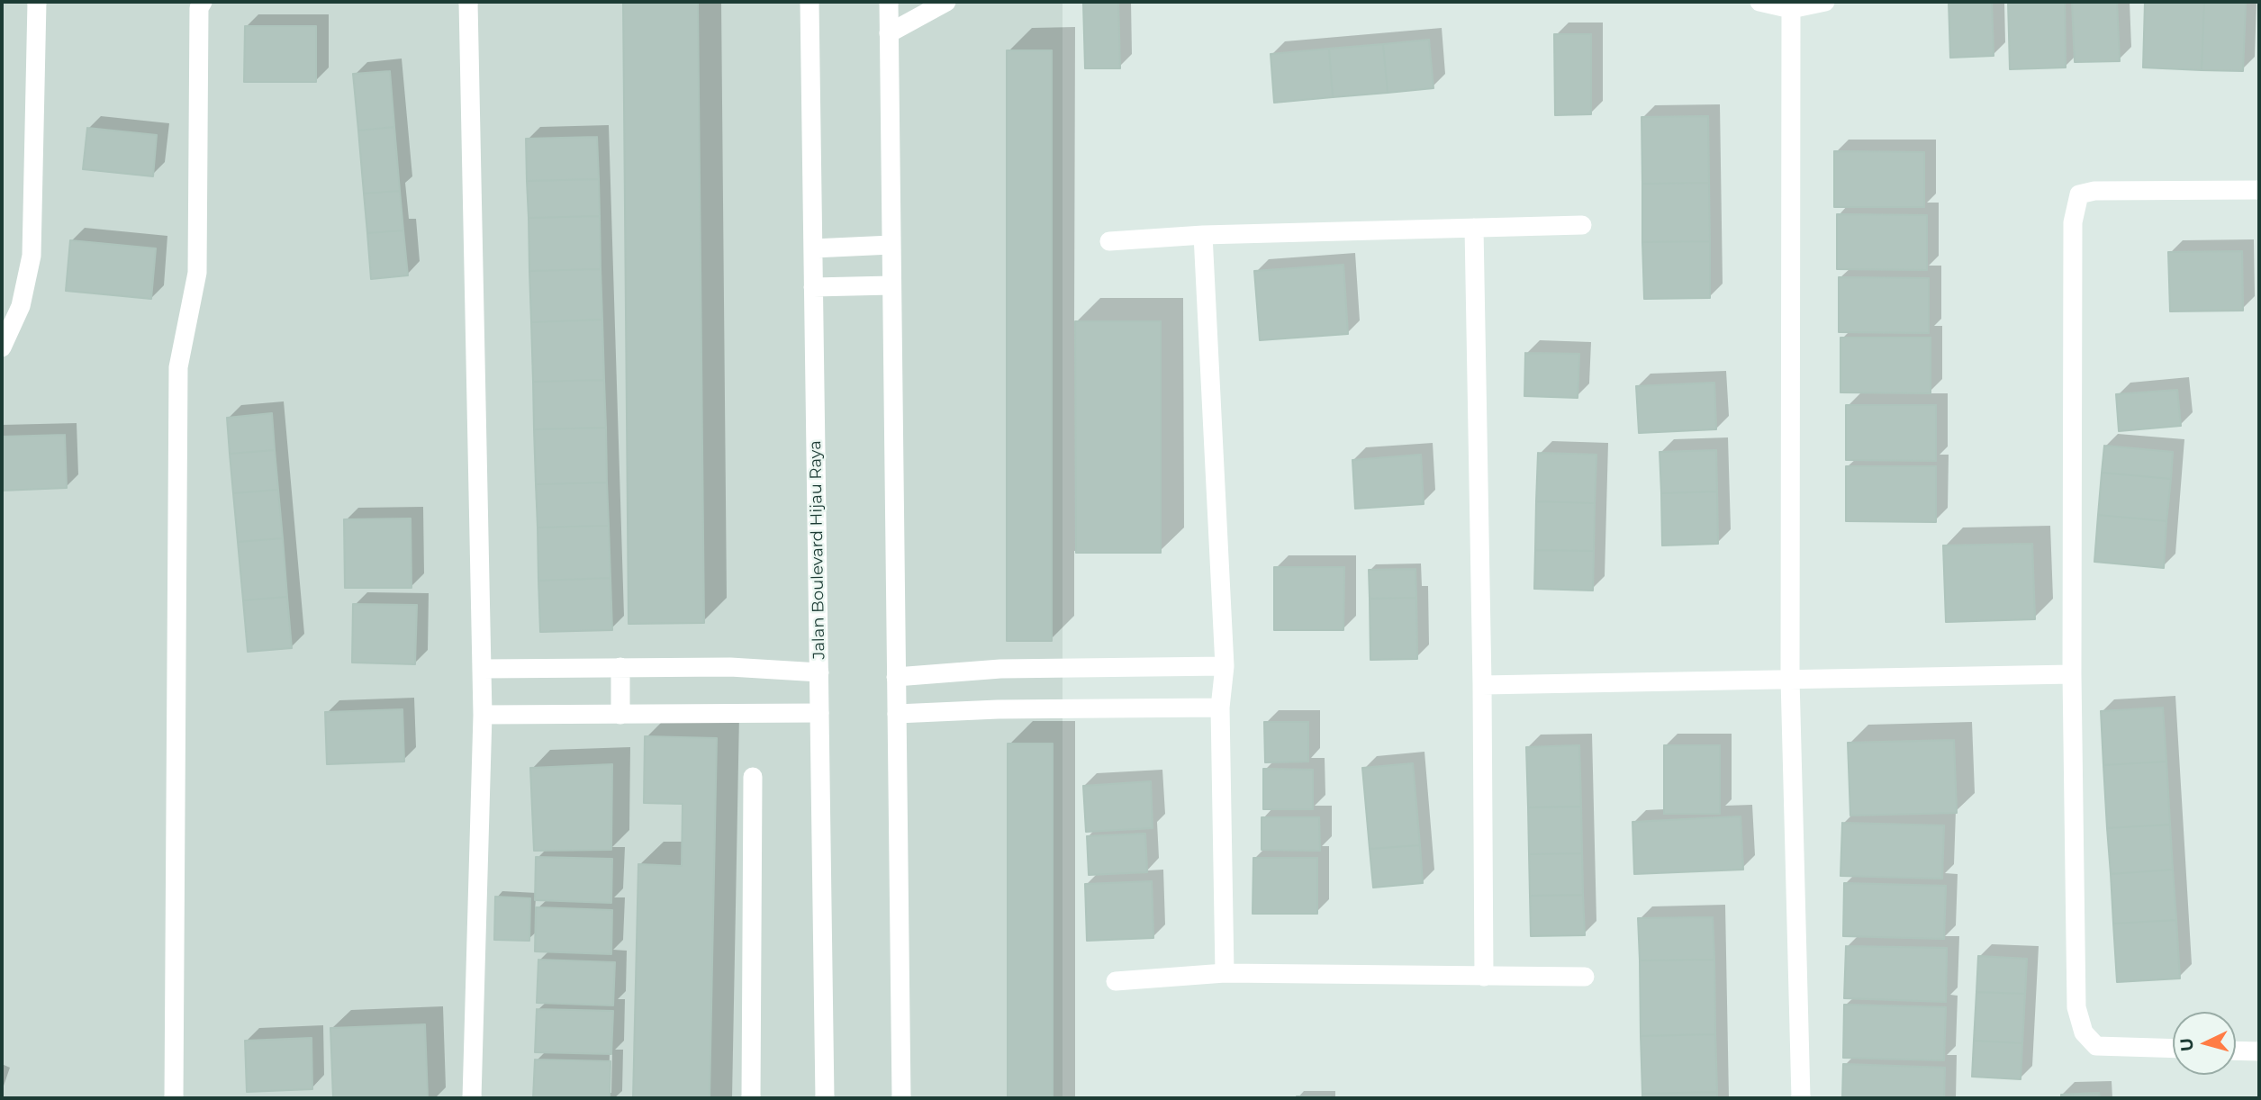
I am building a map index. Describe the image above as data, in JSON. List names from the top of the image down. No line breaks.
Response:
{"streets":{"street":["Jalan Boulevard Hijau Raya"]},"north":"left"}
